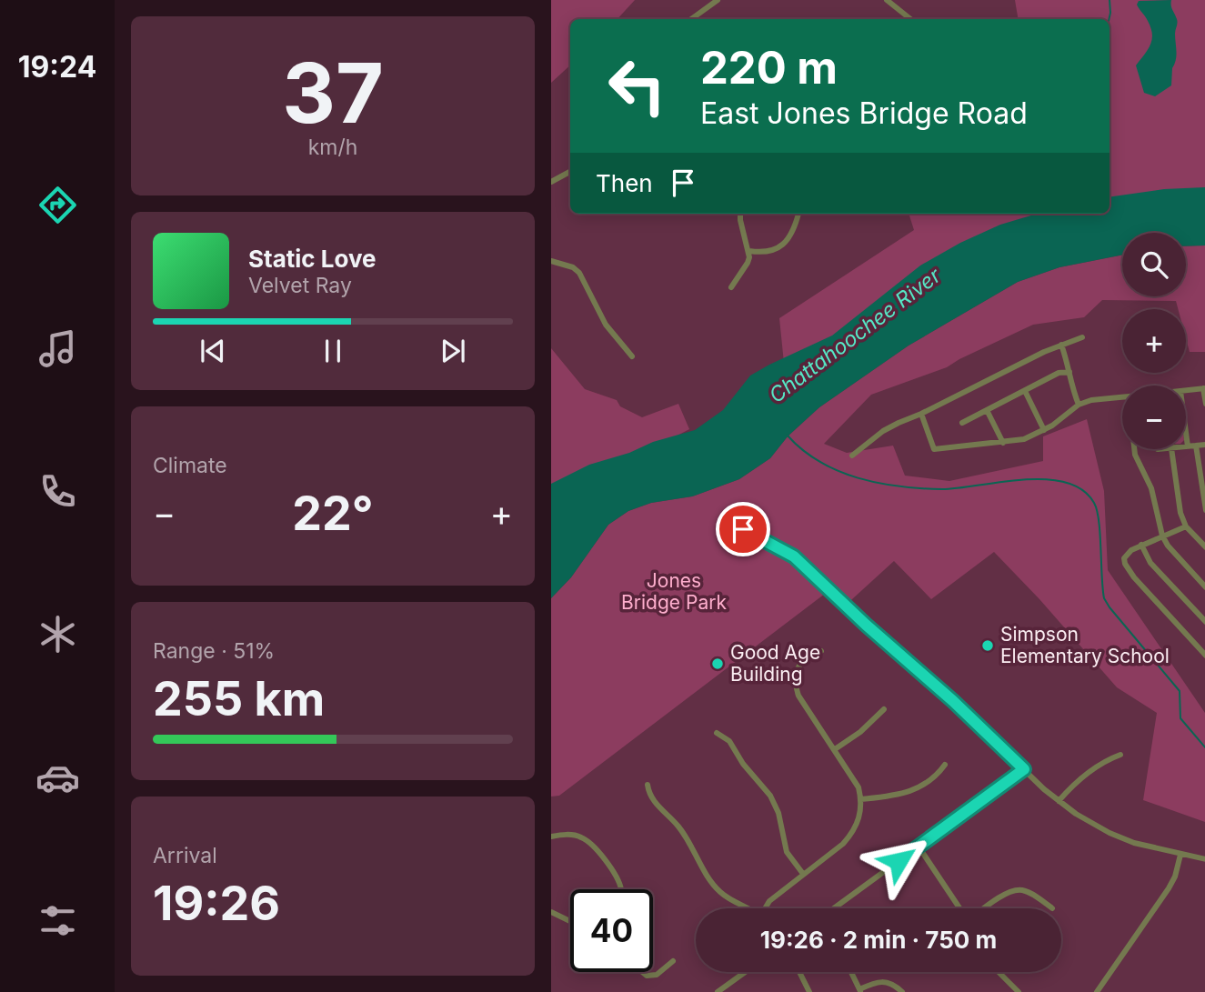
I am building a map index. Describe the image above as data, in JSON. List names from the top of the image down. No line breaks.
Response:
{"water":["Chattahoochee River"],"parks":["Jones Bridge Park"],"places":["Simpson Elementary School","Good Age Building"],"page":{"tabs":"19:24","tile":[["37","km/h"],"Climate",["Range · 51%","255 km"],["Arrival","19:26"]],"turn":["220 m","East Jones Bridge Road"],"then":"Then","song":["Static Love","Velvet Ray"],"map_buttons":["+","−"],"heat":["−","22°","+"],"limit":"40","trip":"19:26 · 2 min · 750 m"}}
